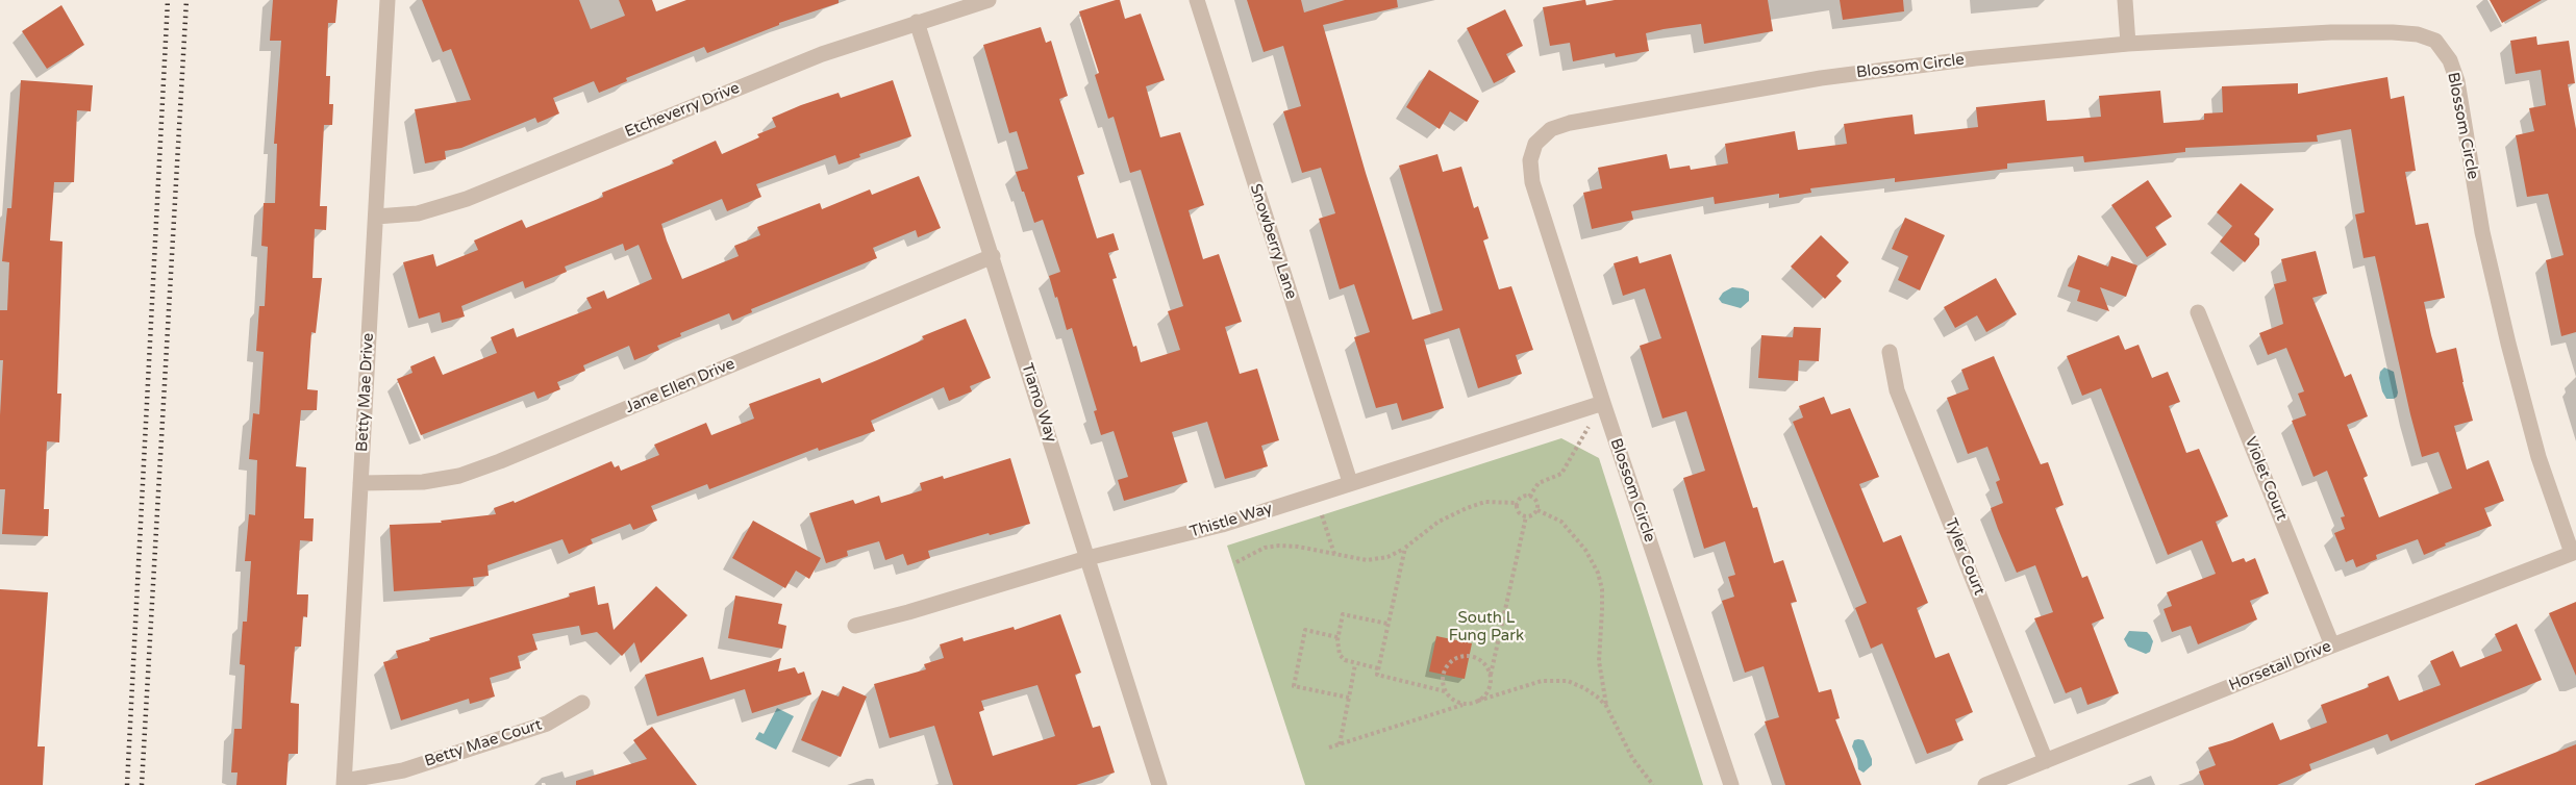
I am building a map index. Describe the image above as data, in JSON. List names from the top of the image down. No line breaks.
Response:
{"streets":{"street":["Blossom Circle","Etcheverry Drive","Snowberry Lane","Jane Ellen Drive","Betty Mae Drive","Tiamo Way","Violet Court","Thistle Way","Tyler Court","Horsetail Drive","Betty Mae Court"]},"crossings":[["Blossom Circle","Thistle Way"],["Blossom Circle","Horsetail Drive"],["Etcheverry Drive","Betty Mae Drive"],["Etcheverry Drive","Tiamo Way"],["Snowberry Lane","Thistle Way"],["Jane Ellen Drive","Betty Mae Drive"],["Jane Ellen Drive","Tiamo Way"],["Betty Mae Drive","Betty Mae Court"],["Tiamo Way","Thistle Way"],["Violet Court","Horsetail Drive"],["Tyler Court","Horsetail Drive"]],"parks":["South L Fung Park"]}
